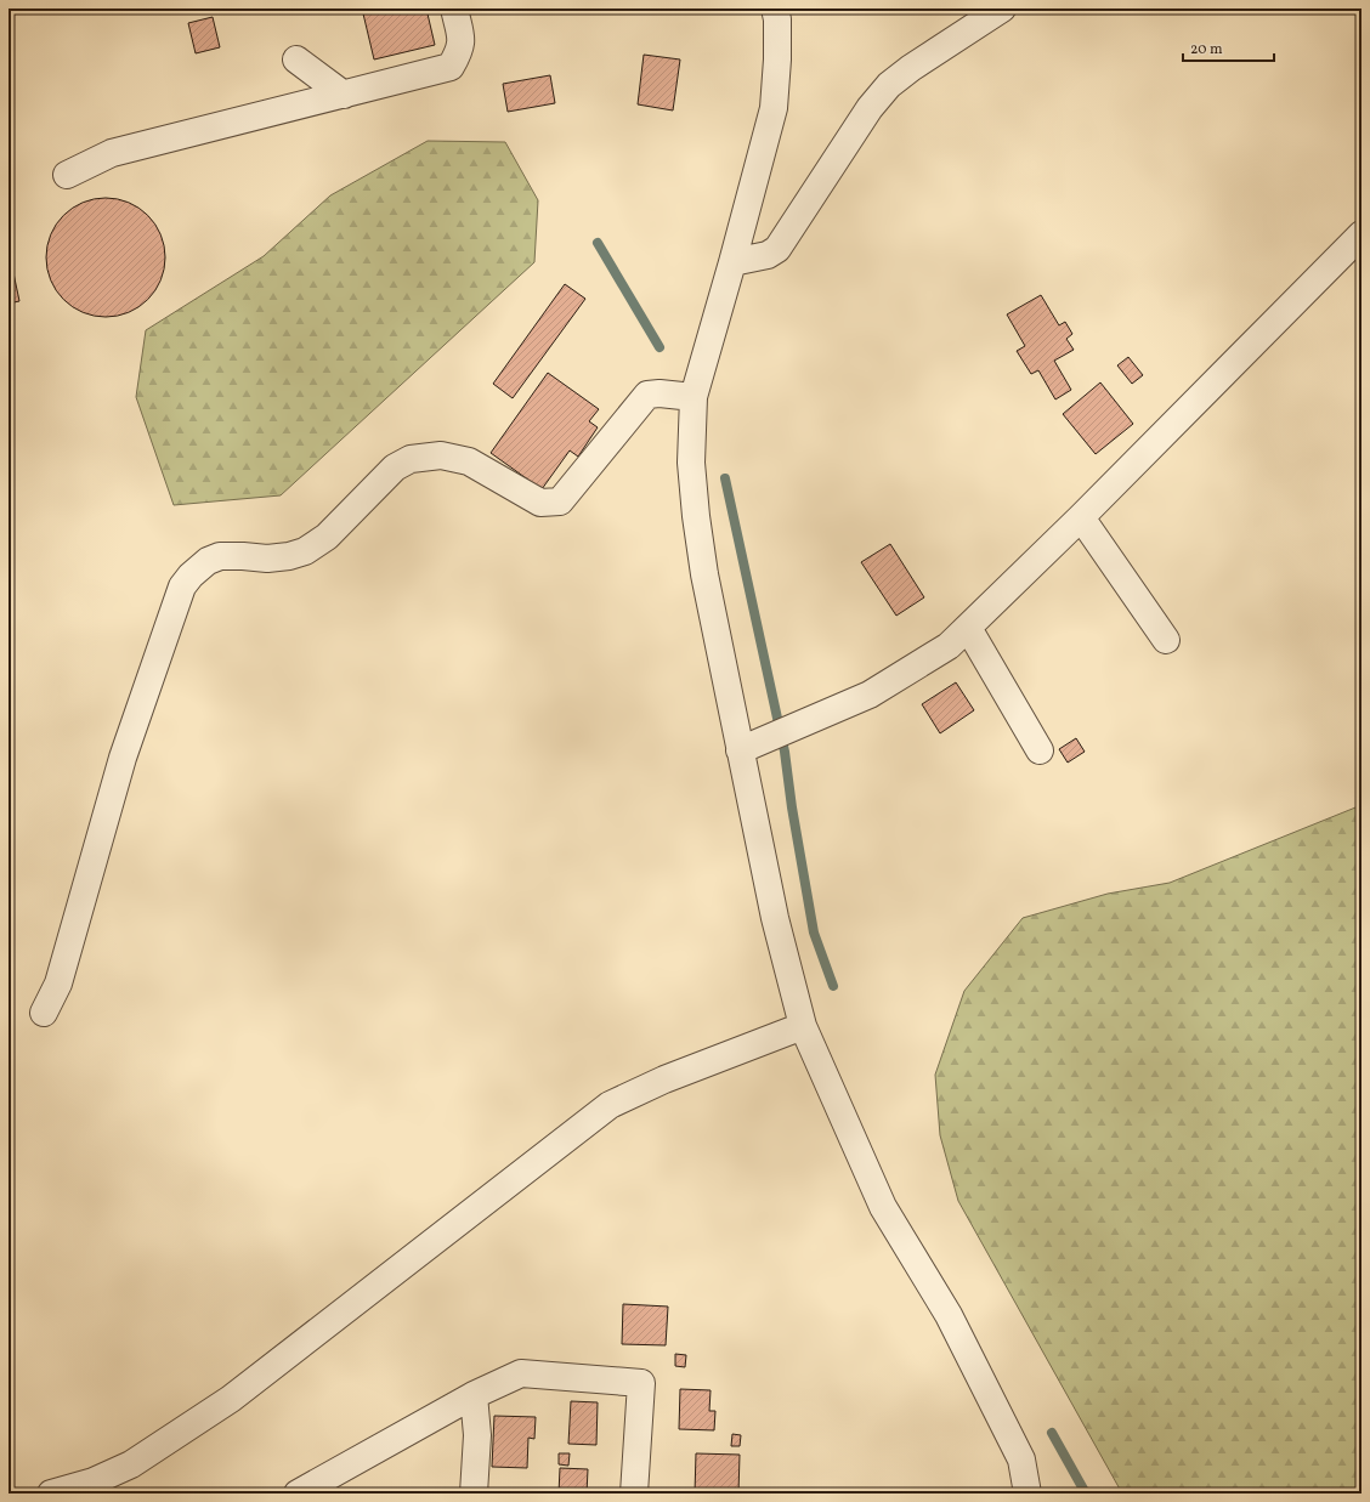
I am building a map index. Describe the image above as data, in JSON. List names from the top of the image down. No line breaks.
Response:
{"scale_bar":"20 m"}
